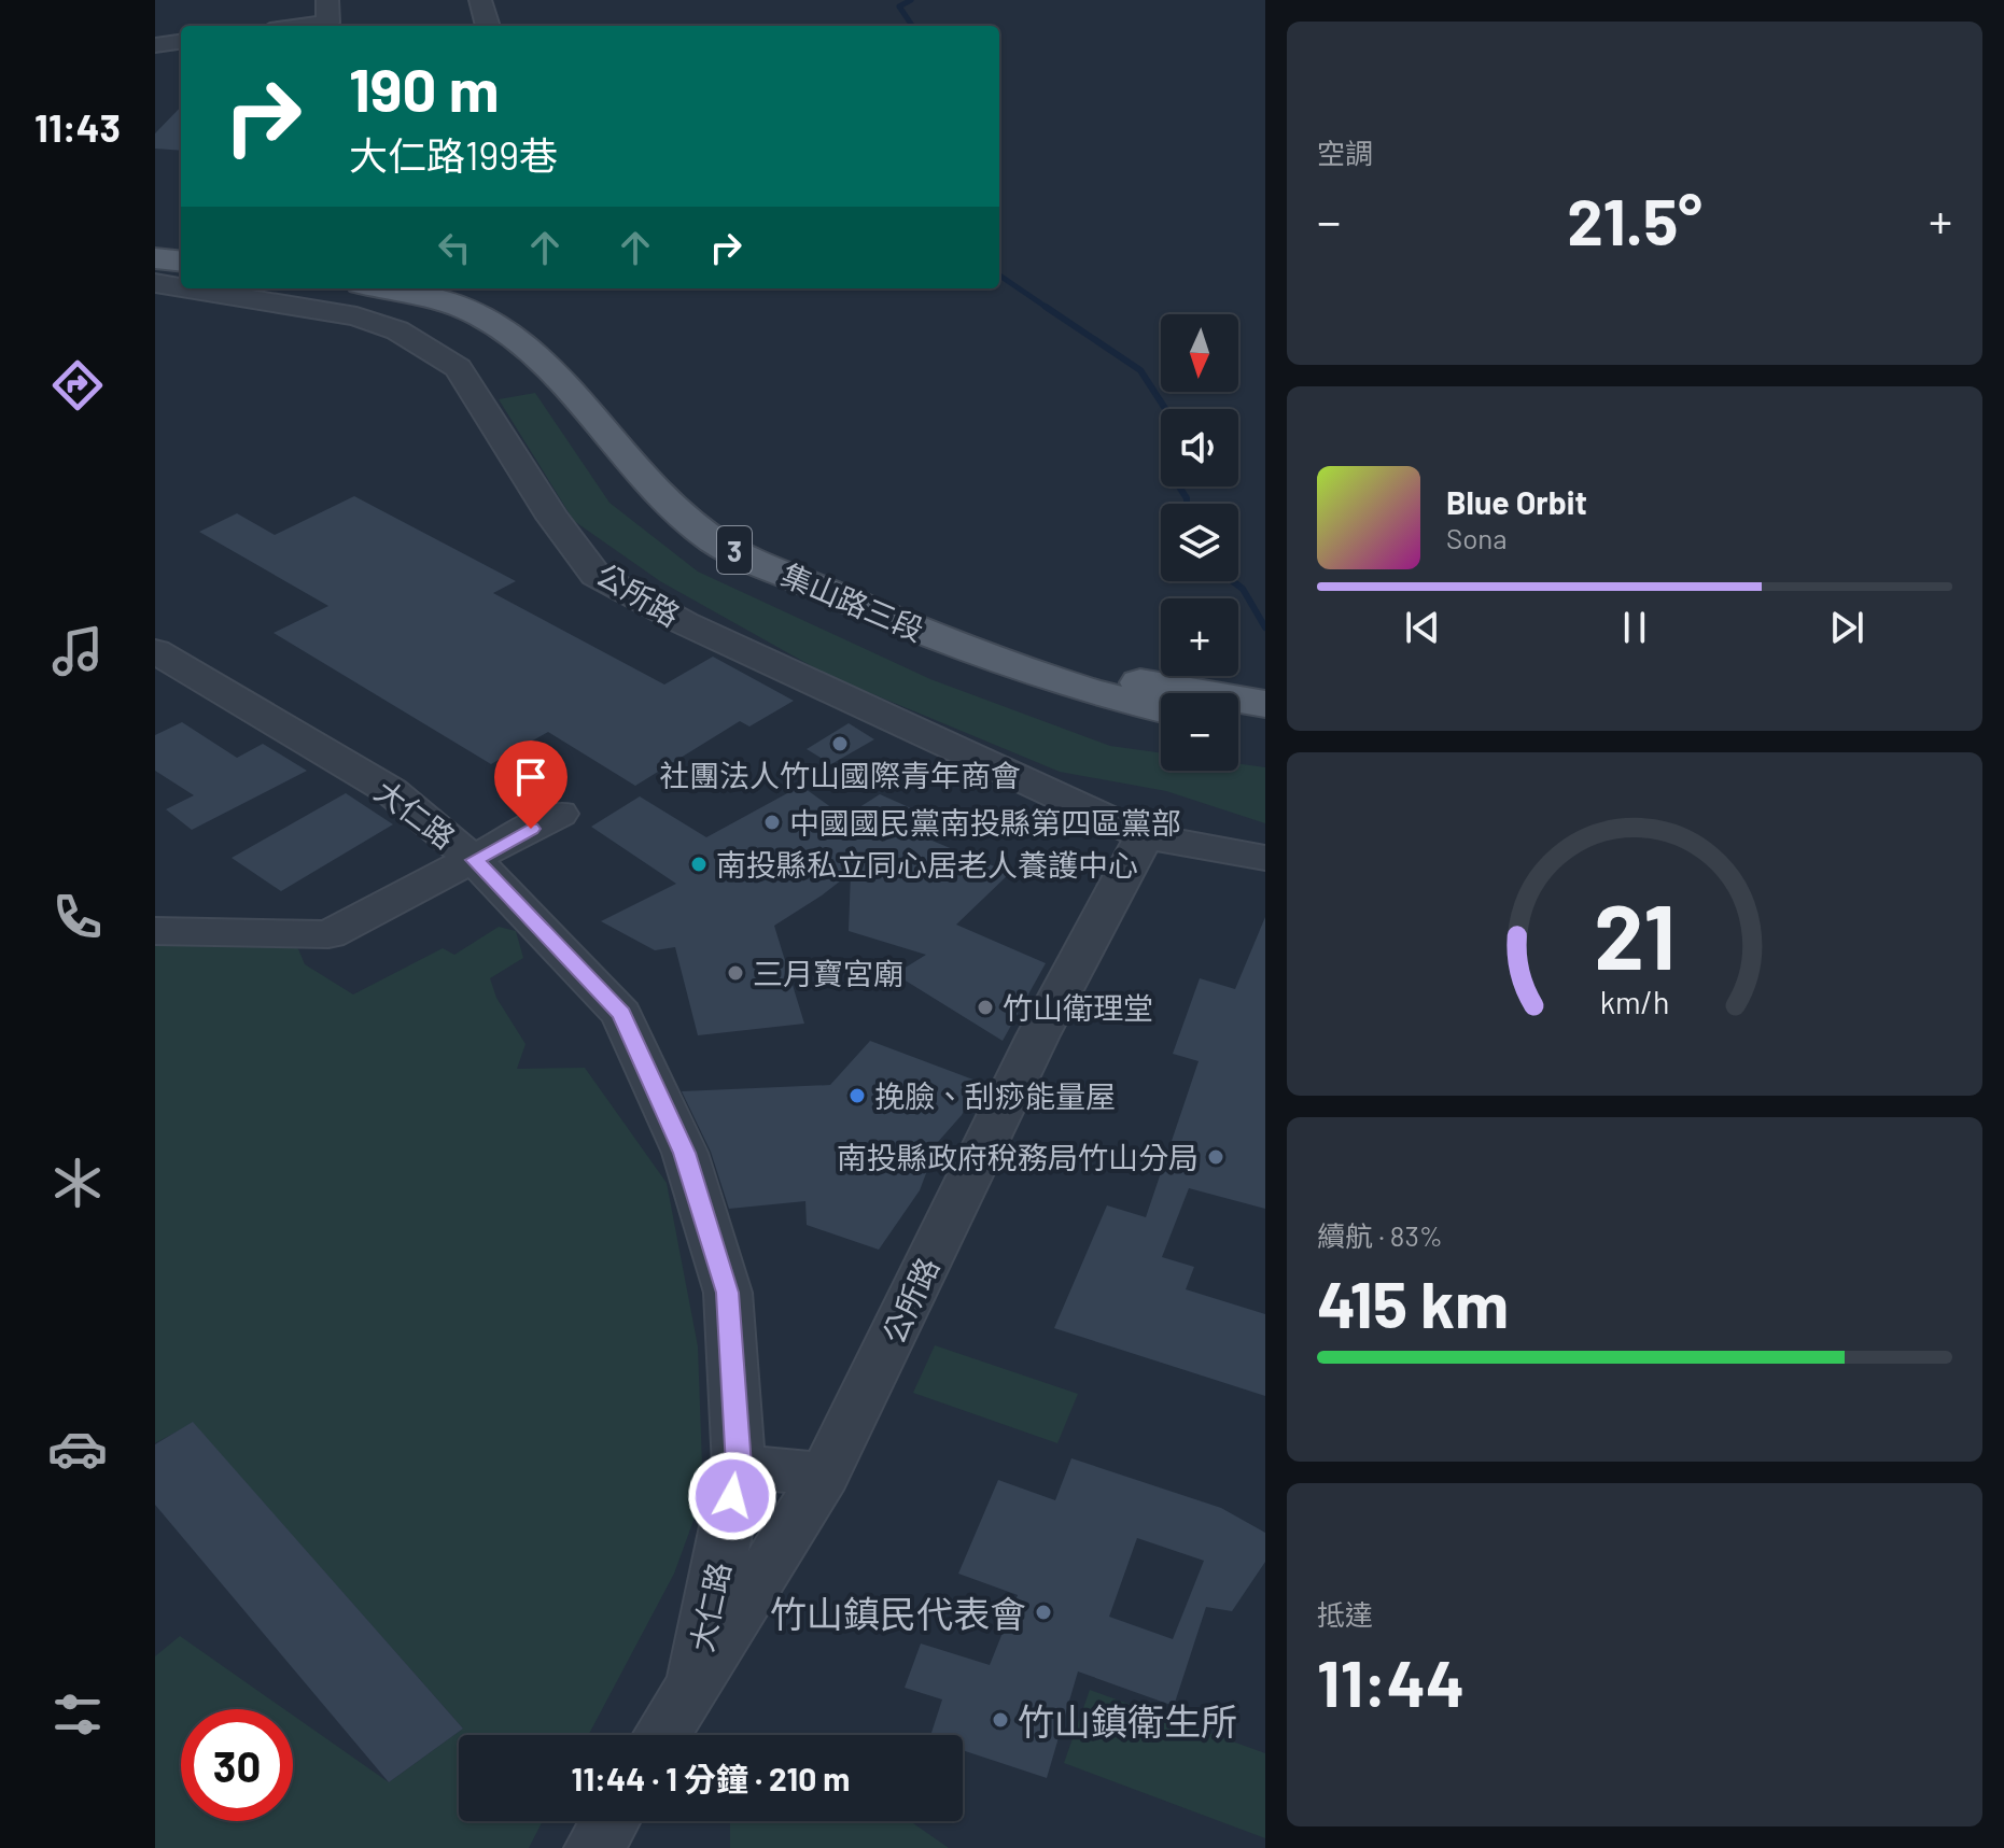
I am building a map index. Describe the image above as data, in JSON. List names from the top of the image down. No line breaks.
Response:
{"streets":{"main road":["3","集山路三段"],"street":["公所路","大仁路"]},"crossings":[["公所路","大仁路"]],"places":["社團法人竹山國際青年商會","中國國民黨南投縣第四區黨部","南投縣私立同心居老人養護中心","三月寶宮廟","竹山衛理堂","挽臉、刮痧能量屋","南投縣政府稅務局竹山分局","竹山鎮民代表會","竹山鎮衛生所"],"north":"bottom","page":{"tabs":"11:43","tile":["空調",["續航 · 83%","415 km"],["抵達","11:44"]],"turn":["190 m","大仁路199巷"],"heat":["−","21.5°","+"],"map_buttons":["+","−"],"song":["Blue Orbit","Sona"],"limit":"30","trip":"11:44 · 1 分鐘 · 210 m","gauge":["21","km/h"]}}
